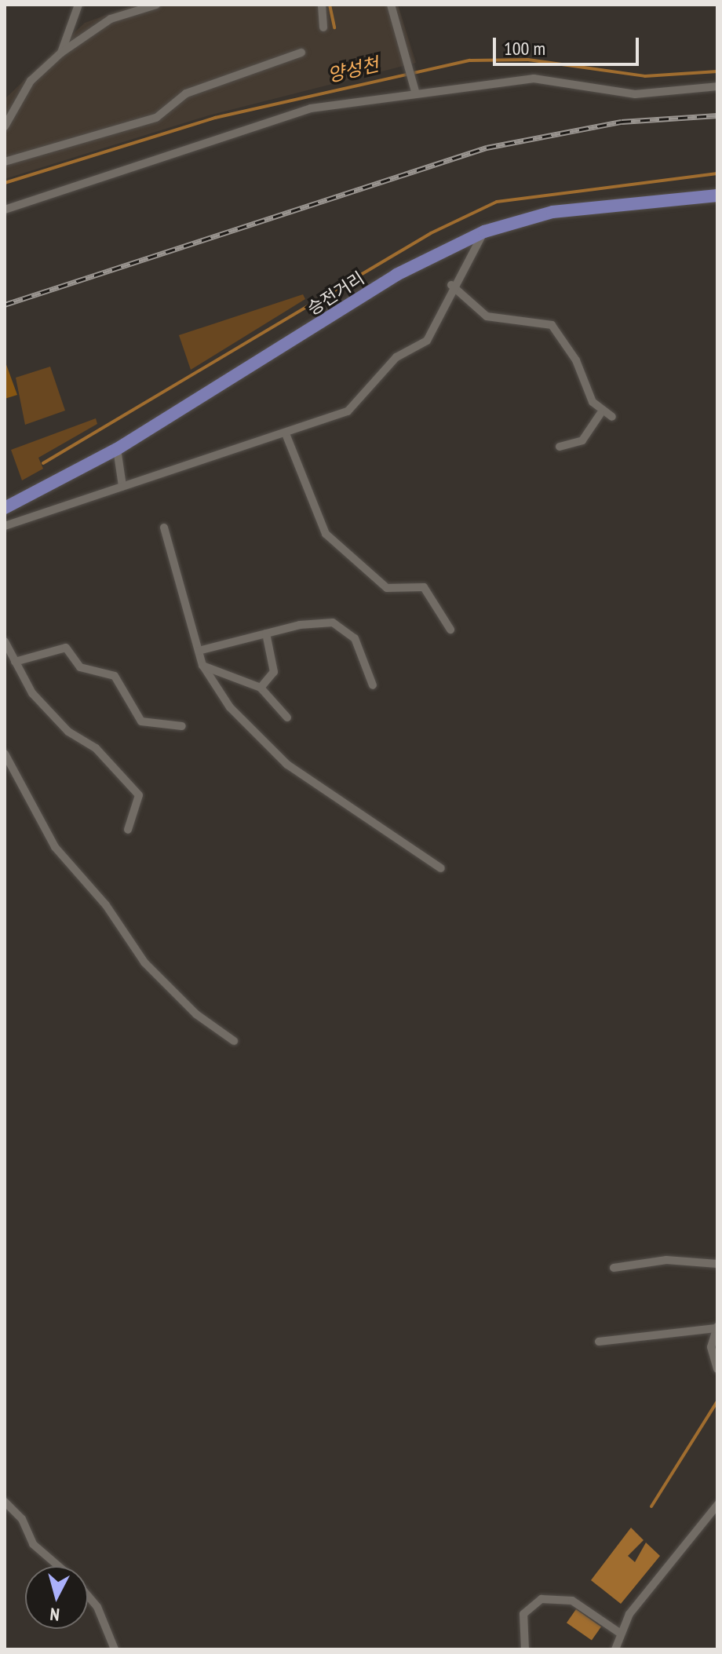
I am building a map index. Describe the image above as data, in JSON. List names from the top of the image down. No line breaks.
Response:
{"streets":{"main road":["승전거리"]},"water":["양성천"],"scale_bar":"100 m","north":"bottom"}
